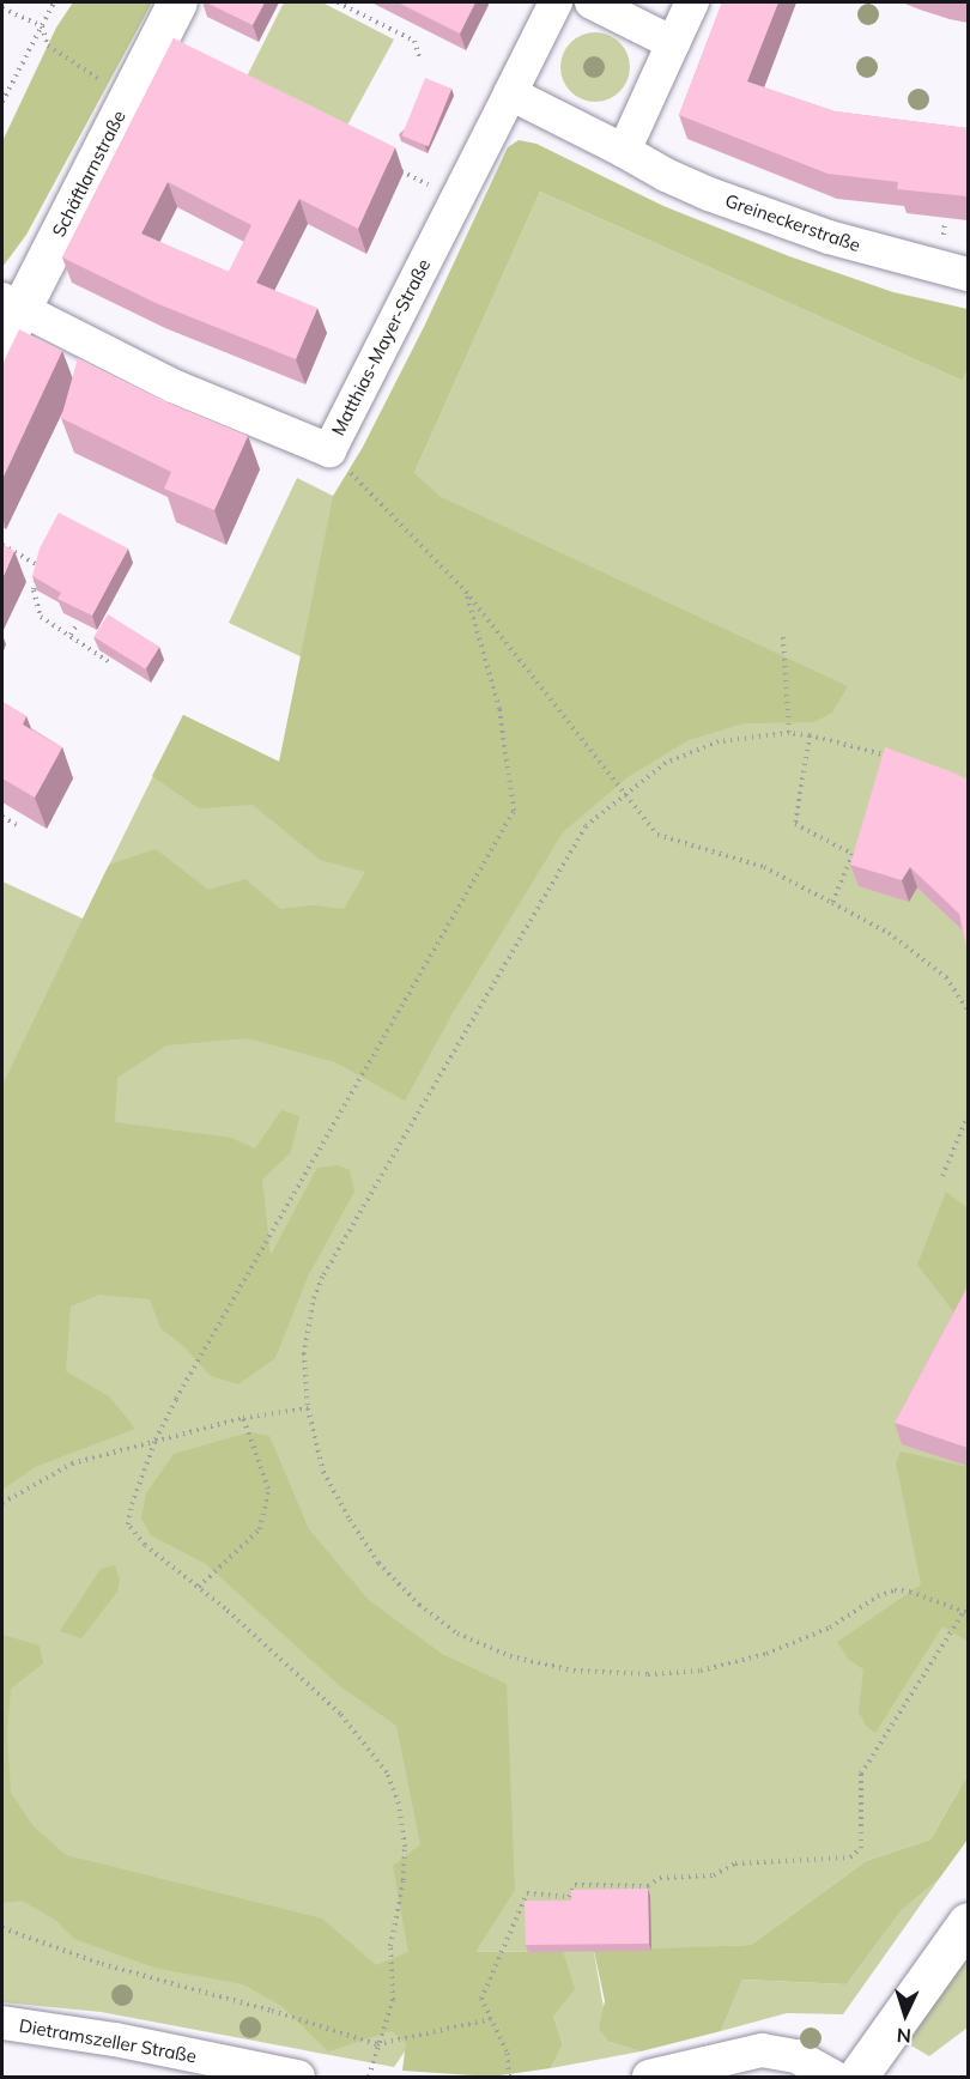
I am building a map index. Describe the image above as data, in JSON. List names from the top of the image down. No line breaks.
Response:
{"streets":{"street":["Schäftlarnstraße","Greineckerstraße","Matthias-Mayer-Straße","Dietramszeller Straße"]},"crossings":[["Schäftlarnstraße","Matthias-Mayer-Straße"],["Greineckerstraße","Matthias-Mayer-Straße"]],"north":"bottom"}
